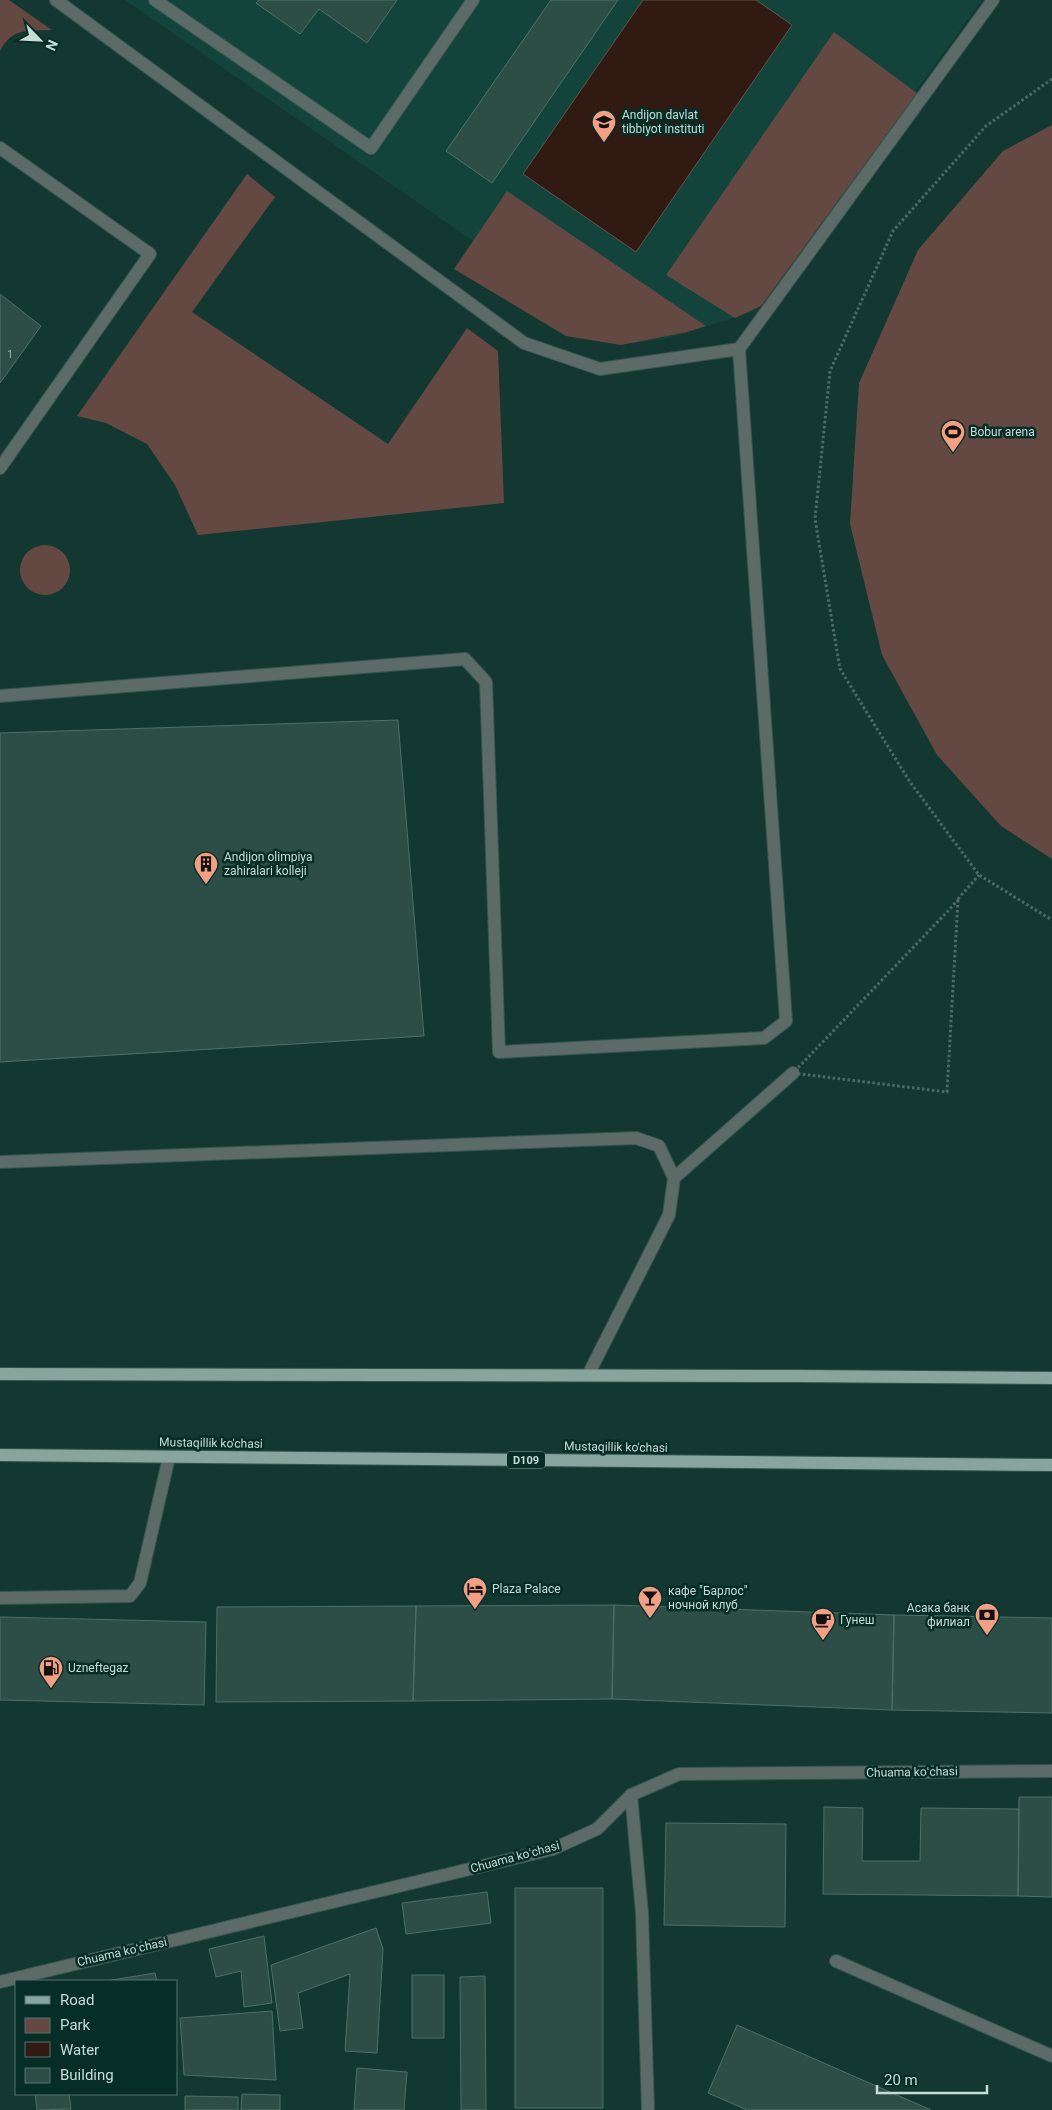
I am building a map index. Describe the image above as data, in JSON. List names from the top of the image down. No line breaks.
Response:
{"streets":{"main road":["Mustaqillik ko'chasi","D109"],"street":["Chuama koʻchasi"]},"places":{"school or university":["Andijon davlat tibbiyot instituti"],"sports":["Bobur arena"],"building":["Andijon olimpiya zahiralari kolleji"],"hotel":["Plaza Palace"],"bar":["кафе \"Барлос\" ночной клуб"],"bank":["Асака банк филиал"],"cafe":["Гунеш"],"fuel station":["Uzneftegaz"]},"house_numbers":["1"],"legend":["Road","Park","Water","Building"],"scale_bar":"20 m","north":"bottom right"}
